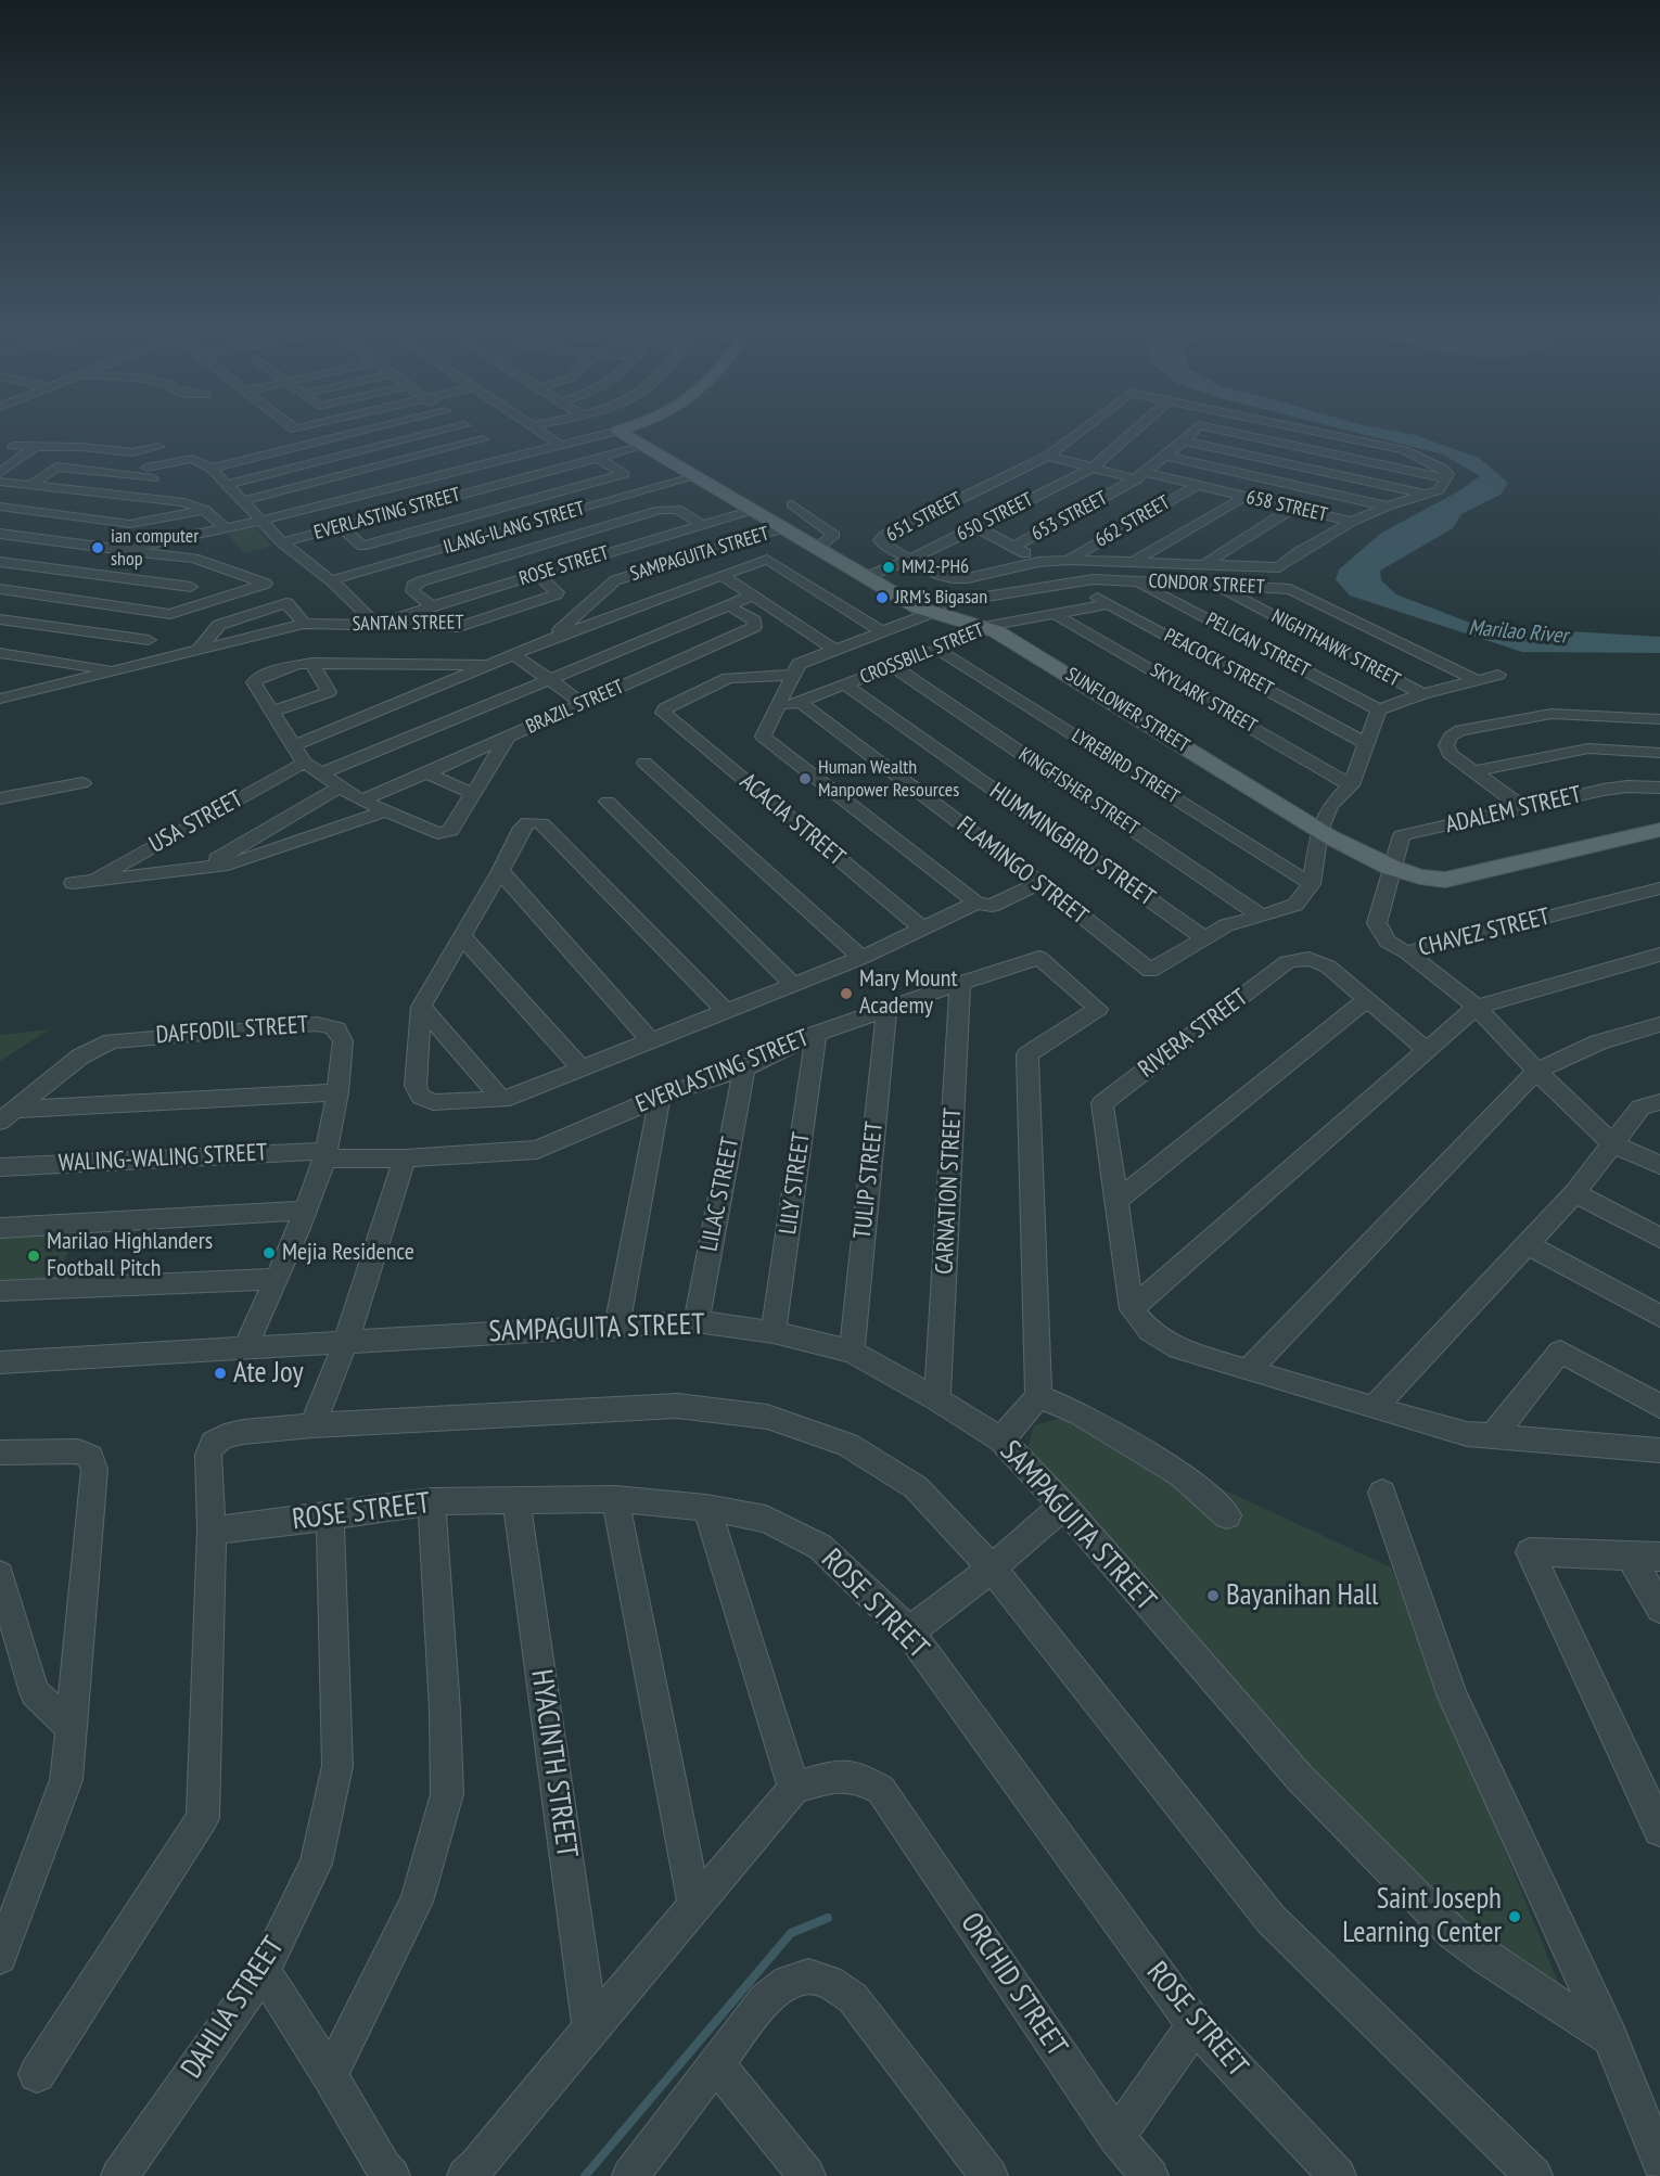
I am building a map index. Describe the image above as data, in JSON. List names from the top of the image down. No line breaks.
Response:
{"streets":{"main road":["SUNFLOWER STREET"],"street":["658 STREET","EVERLASTING STREET","653 STREET","651 STREET","650 STREET","662 STREET","ILANG-ILANG STREET","SAMPAGUITA STREET","ROSE STREET","CONDOR STREET","SANTAN STREET","PELICAN STREET","NIGHTHAWK STREET","CROSSBILL STREET","PEACOCK STREET","SKYLARK STREET","BRAZIL STREET","LYREBIRD STREET","KINGFISHER STREET","ADALEM STREET","ACACIA STREET","USA STREET","HUMMINGBIRD STREET","FLAMINGO STREET","CHAVEZ STREET","DAFFODIL STREET","RIVERA STREET","WALING-WALING STREET","TULIP STREET","LILY STREET","CARNATION STREET","LILAC STREET","HYACINTH STREET","ORCHID STREET","DAHLIA STREET"]},"crossings":[["658 STREET","653 STREET"],["658 STREET","651 STREET"],["658 STREET","650 STREET"],["658 STREET","662 STREET"],["EVERLASTING STREET","SUNFLOWER STREET"],["EVERLASTING STREET","DAFFODIL STREET"],["EVERLASTING STREET","WALING-WALING STREET"],["EVERLASTING STREET","TULIP STREET"],["EVERLASTING STREET","LILY STREET"],["EVERLASTING STREET","CARNATION STREET"],["EVERLASTING STREET","LILAC STREET"],["651 STREET","650 STREET"],["650 STREET","SUNFLOWER STREET"],["ILANG-ILANG STREET","SUNFLOWER STREET"],["SAMPAGUITA STREET","SUNFLOWER STREET"],["SAMPAGUITA STREET","DAFFODIL STREET"],["SAMPAGUITA STREET","TULIP STREET"],["SAMPAGUITA STREET","LILY STREET"],["SAMPAGUITA STREET","CARNATION STREET"],["SAMPAGUITA STREET","LILAC STREET"],["ROSE STREET","SANTAN STREET"],["ROSE STREET","SUNFLOWER STREET"],["ROSE STREET","HYACINTH STREET"],["ROSE STREET","DAHLIA STREET"],["CONDOR STREET","PELICAN STREET"],["CONDOR STREET","NIGHTHAWK STREET"],["CONDOR STREET","PEACOCK STREET"],["CONDOR STREET","SUNFLOWER STREET"],["CONDOR STREET","ACACIA STREET"],["CROSSBILL STREET","PEACOCK STREET"],["CROSSBILL STREET","SKYLARK STREET"],["CROSSBILL STREET","SUNFLOWER STREET"],["CROSSBILL STREET","LYREBIRD STREET"],["CROSSBILL STREET","KINGFISHER STREET"],["CROSSBILL STREET","HUMMINGBIRD STREET"],["CROSSBILL STREET","FLAMINGO STREET"],["SUNFLOWER STREET","ADALEM STREET"],["SUNFLOWER STREET","CHAVEZ STREET"],["ADALEM STREET","CHAVEZ STREET"],["HUMMINGBIRD STREET","FLAMINGO STREET"],["DAFFODIL STREET","WALING-WALING STREET"]],"water":["Marilao River"],"places":["ian computer shop","MM2-PH6","JRM's Bigasan","Human Wealth Manpower Resources","Mary Mount Academy","Mejia Residence","Marilao Highlanders Football Pitch","Ate Joy","Bayanihan Hall","Saint Joseph Learning Center"]}
